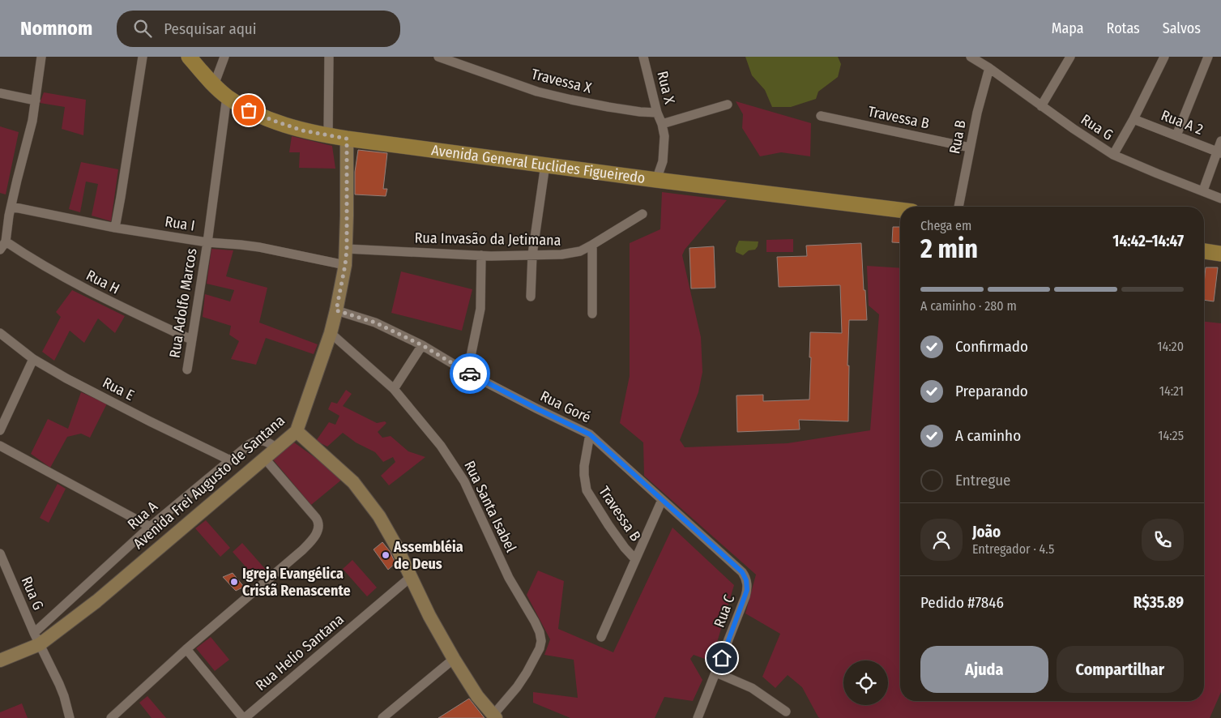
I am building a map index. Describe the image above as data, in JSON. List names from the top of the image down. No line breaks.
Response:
{"streets":{"main road":["Avenida General Euclides Figueiredo"],"street":["Travessa X","Rua X","Travessa B","Rua A 2","Rua G","Rua B","Rua I","Rua Invasão da Jetimana","Rua H","Rua Adolfo Marcos","Rua E","Rua Goré","Avenida Frei Augusto de Santana","Rua Santa Isabel","Rua A","Rua C","Rua Helio Santana"]},"crossings":[["Travessa X","Rua X"],["Rua X","Avenida General Euclides Figueiredo"],["Travessa B","Rua B"],["Travessa B","Rua Goré"],["Rua G","Rua B"],["Rua G","Avenida Frei Augusto de Santana"],["Rua G","Rua A"],["Avenida General Euclides Figueiredo","Rua Adolfo Marcos"],["Avenida General Euclides Figueiredo","Avenida Frei Augusto de Santana"],["Rua I","Rua Adolfo Marcos"],["Rua I","Avenida Frei Augusto de Santana"],["Rua Invasão da Jetimana","Avenida Frei Augusto de Santana"],["Rua H","Rua Adolfo Marcos"],["Rua E","Rua A"],["Rua Goré","Avenida Frei Augusto de Santana"],["Rua Goré","Rua C"],["Avenida Frei Augusto de Santana","Rua Santa Isabel"],["Avenida Frei Augusto de Santana","Rua A"]],"places":["Assembléia de Deus","Igreja Evangélica Cristã Renascente"],"page":{"header":"Nomnom","search":"Pesquisar aqui","nav":["Mapa","Rotas","Salvos"],"heading":["2 min","Chega em","14:42–14:47"],"panel":["João","Entregador · 4.5","Pedido #7846","R$35.89"],"bar":"A caminho · 280 m","list":[["Confirmado","14:20"],["Preparando","14:21"],["A caminho","14:25"],"Entregue"],"buttons":["Ajuda","Compartilhar"]}}
